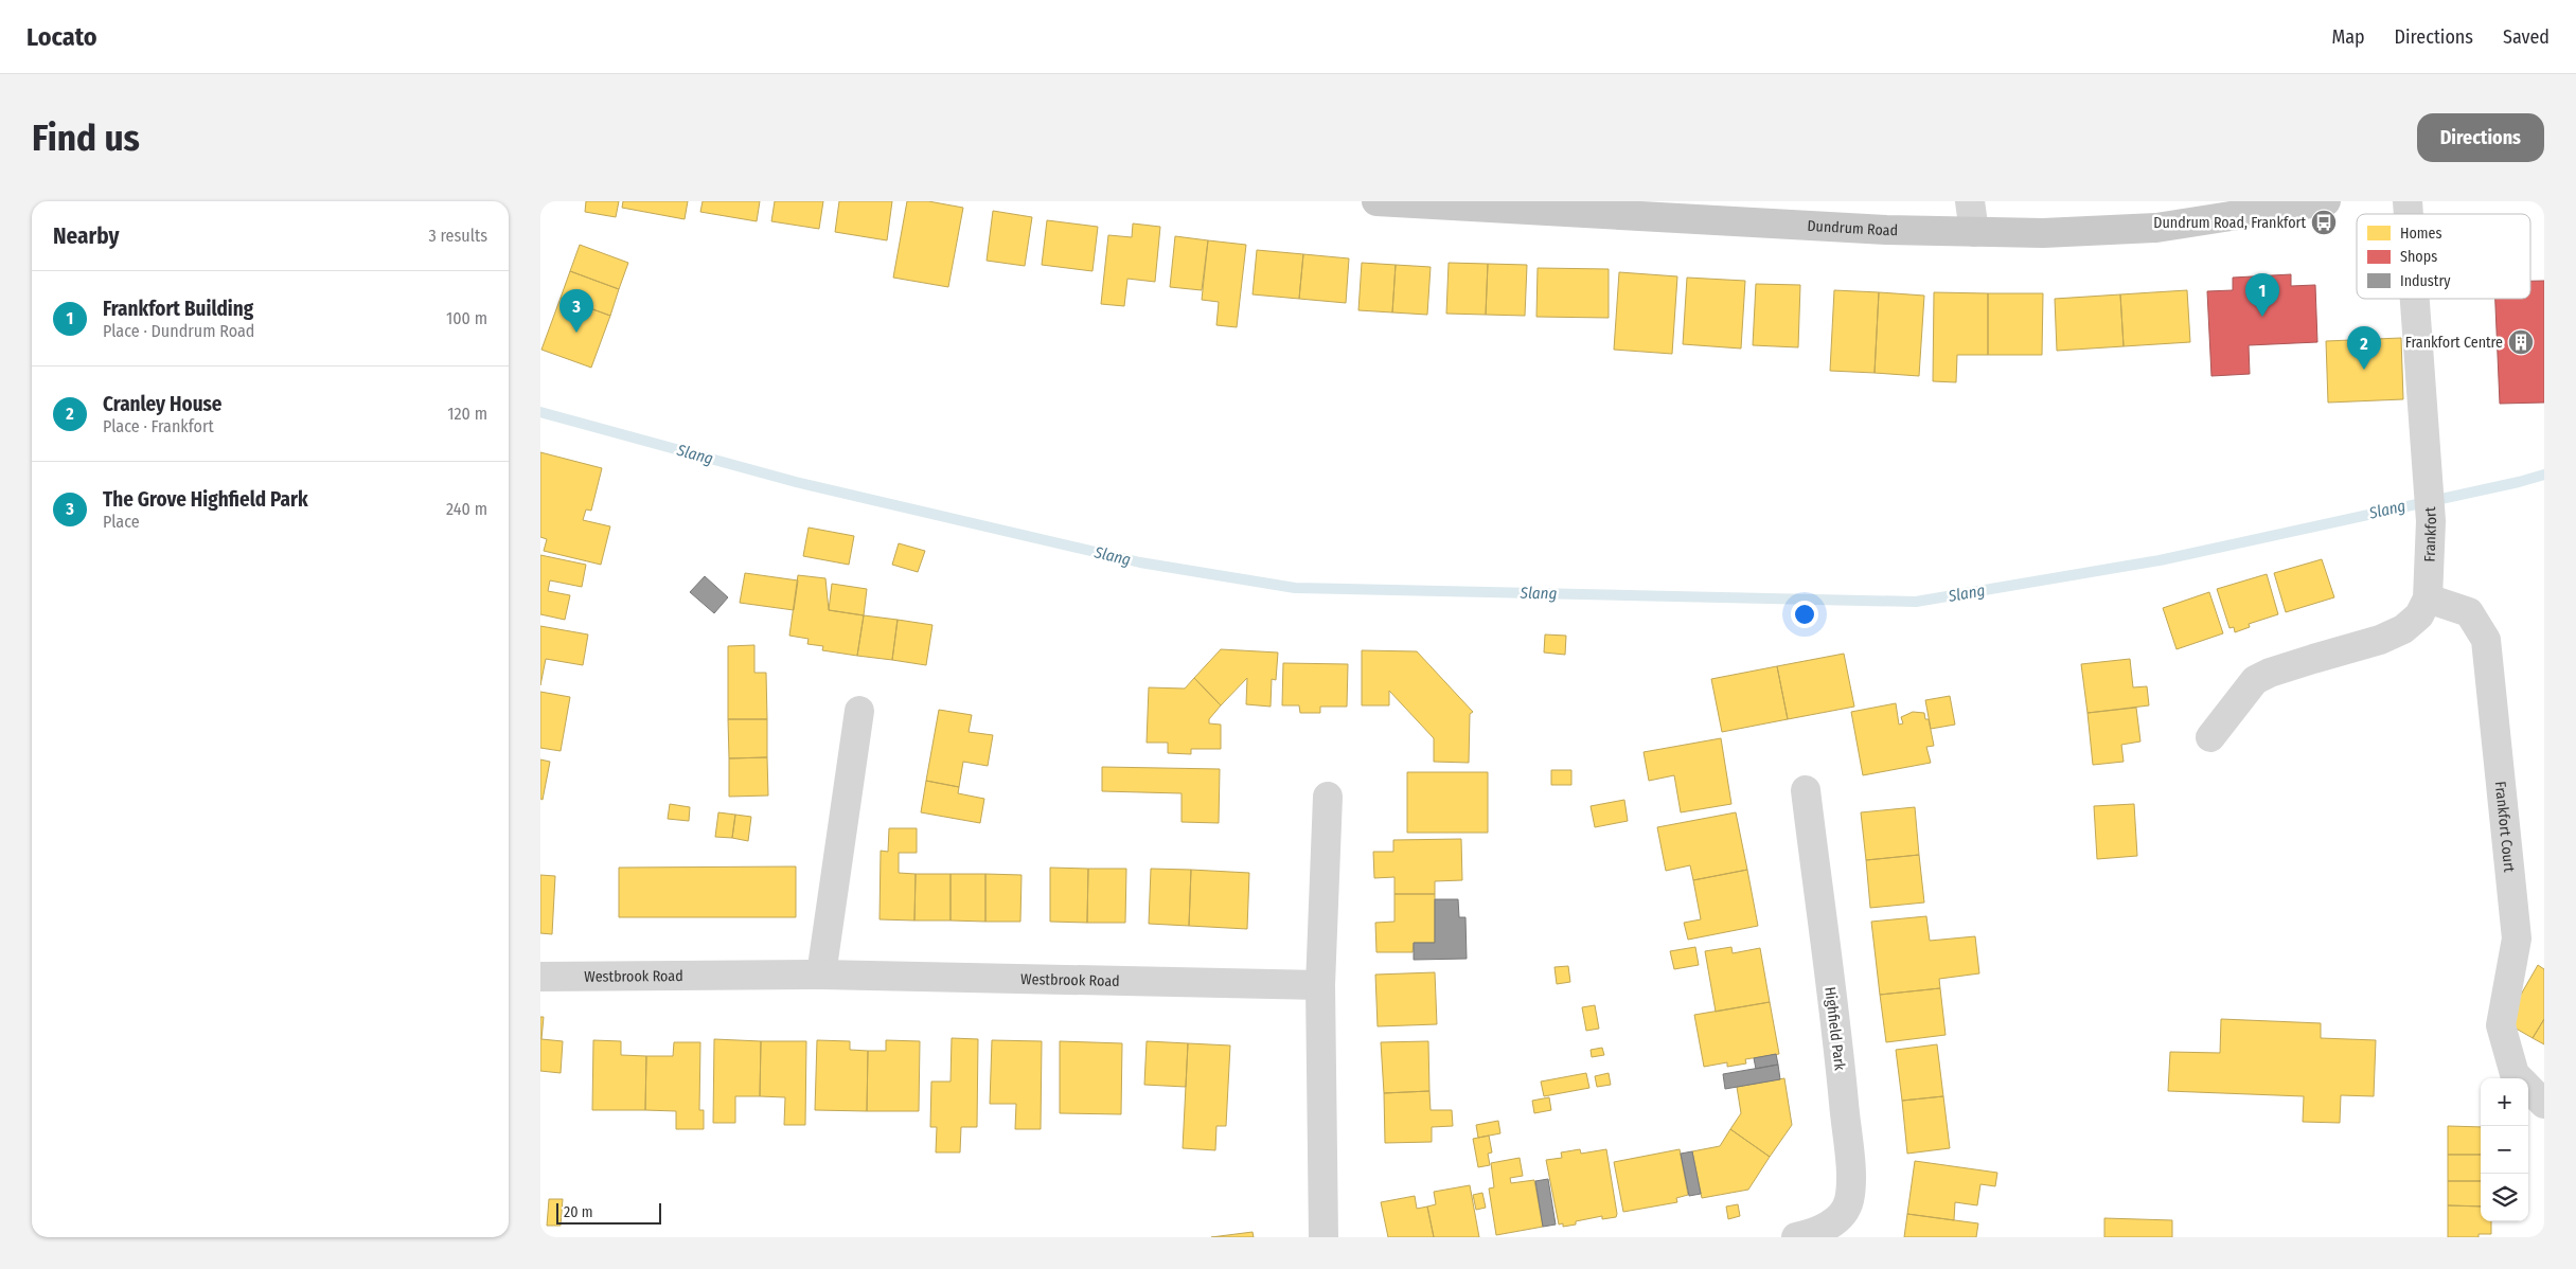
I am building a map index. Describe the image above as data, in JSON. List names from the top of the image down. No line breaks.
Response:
{"streets":{"main road":["Dundrum Road"],"street":["Frankfort","Frankfort Court","Westbrook Road","Highfield Park"]},"crossings":[["Frankfort","Frankfort Court"]],"water":["Slang"],"places":{"bus stop":["Dundrum Road, Frankfort"],"building":["Frankfort Centre"]},"legend":["Homes","Shops","Industry"],"scale_bar":"20 m","page":{"header":"Locato","nav":["Map","Directions","Saved"],"buttons":"Directions","title":"Find us","heading":["Nearby","3 results"],"list":[{"mark":"1","name":"Frankfort Building","note":"Place · Dundrum Road","value":"100 m"},{"mark":"2","name":"Cranley House","note":"Place · Frankfort","value":"120 m"},{"mark":"3","name":"The Grove Highfield Park","note":"Place","value":"240 m"}],"pins":["1","3","2"],"map_buttons":["+","−"],"scale":"20 m"}}
